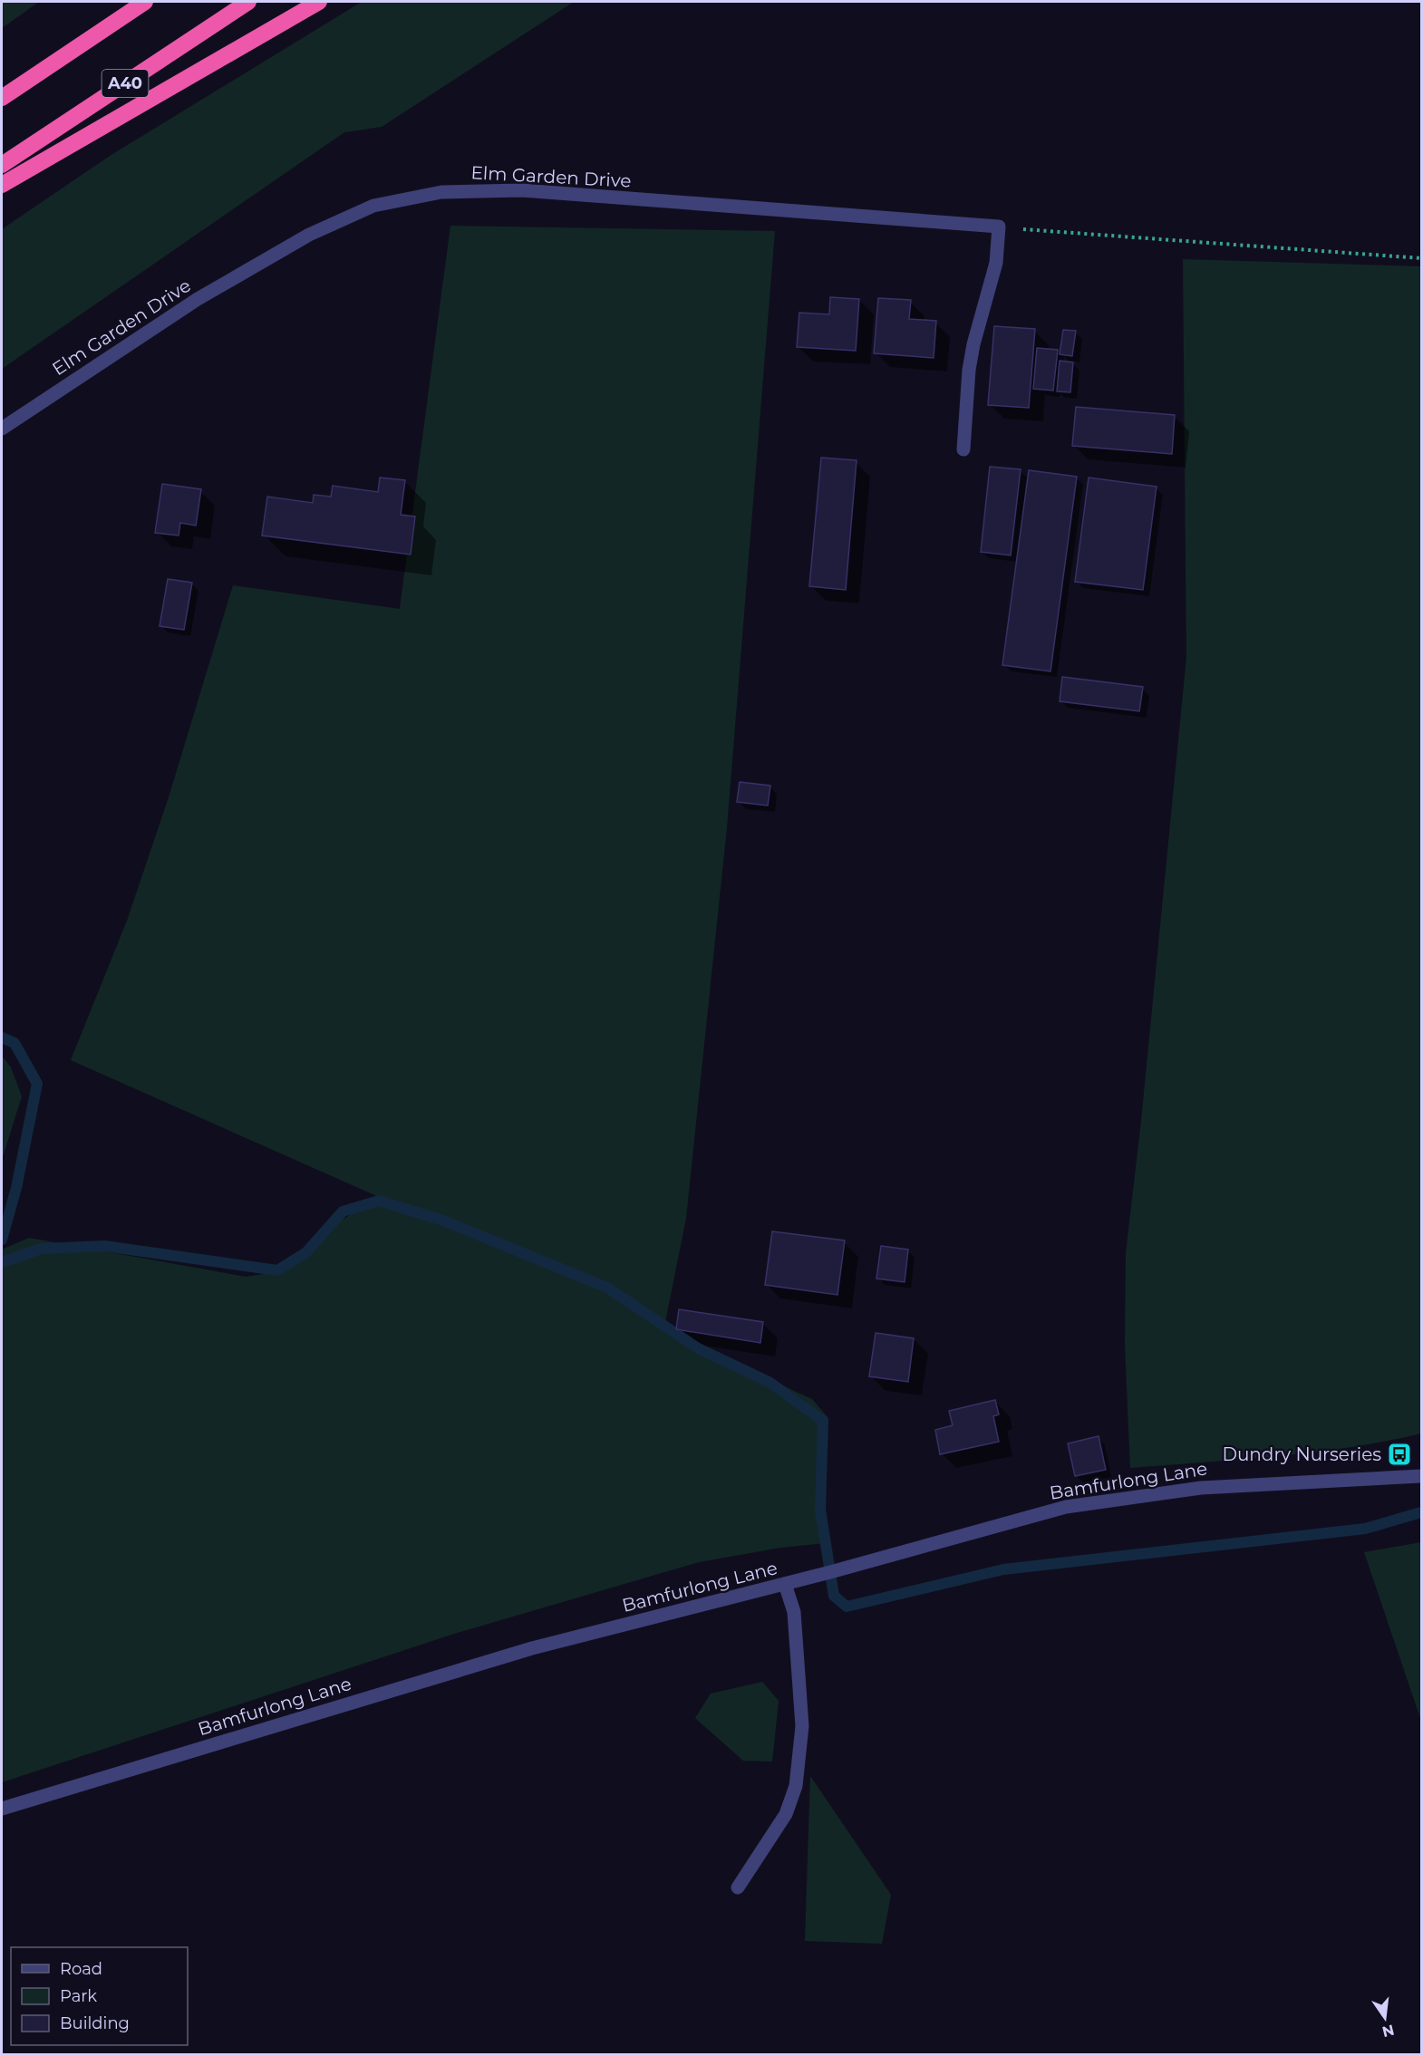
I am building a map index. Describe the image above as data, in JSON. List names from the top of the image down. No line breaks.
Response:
{"streets":{"highway":["A40"],"street":["Elm Garden Drive","Bamfurlong Lane"]},"places":{"bus stop":["Dundry Nurseries"]},"legend":["Road","Park","Building"],"north":"bottom"}
